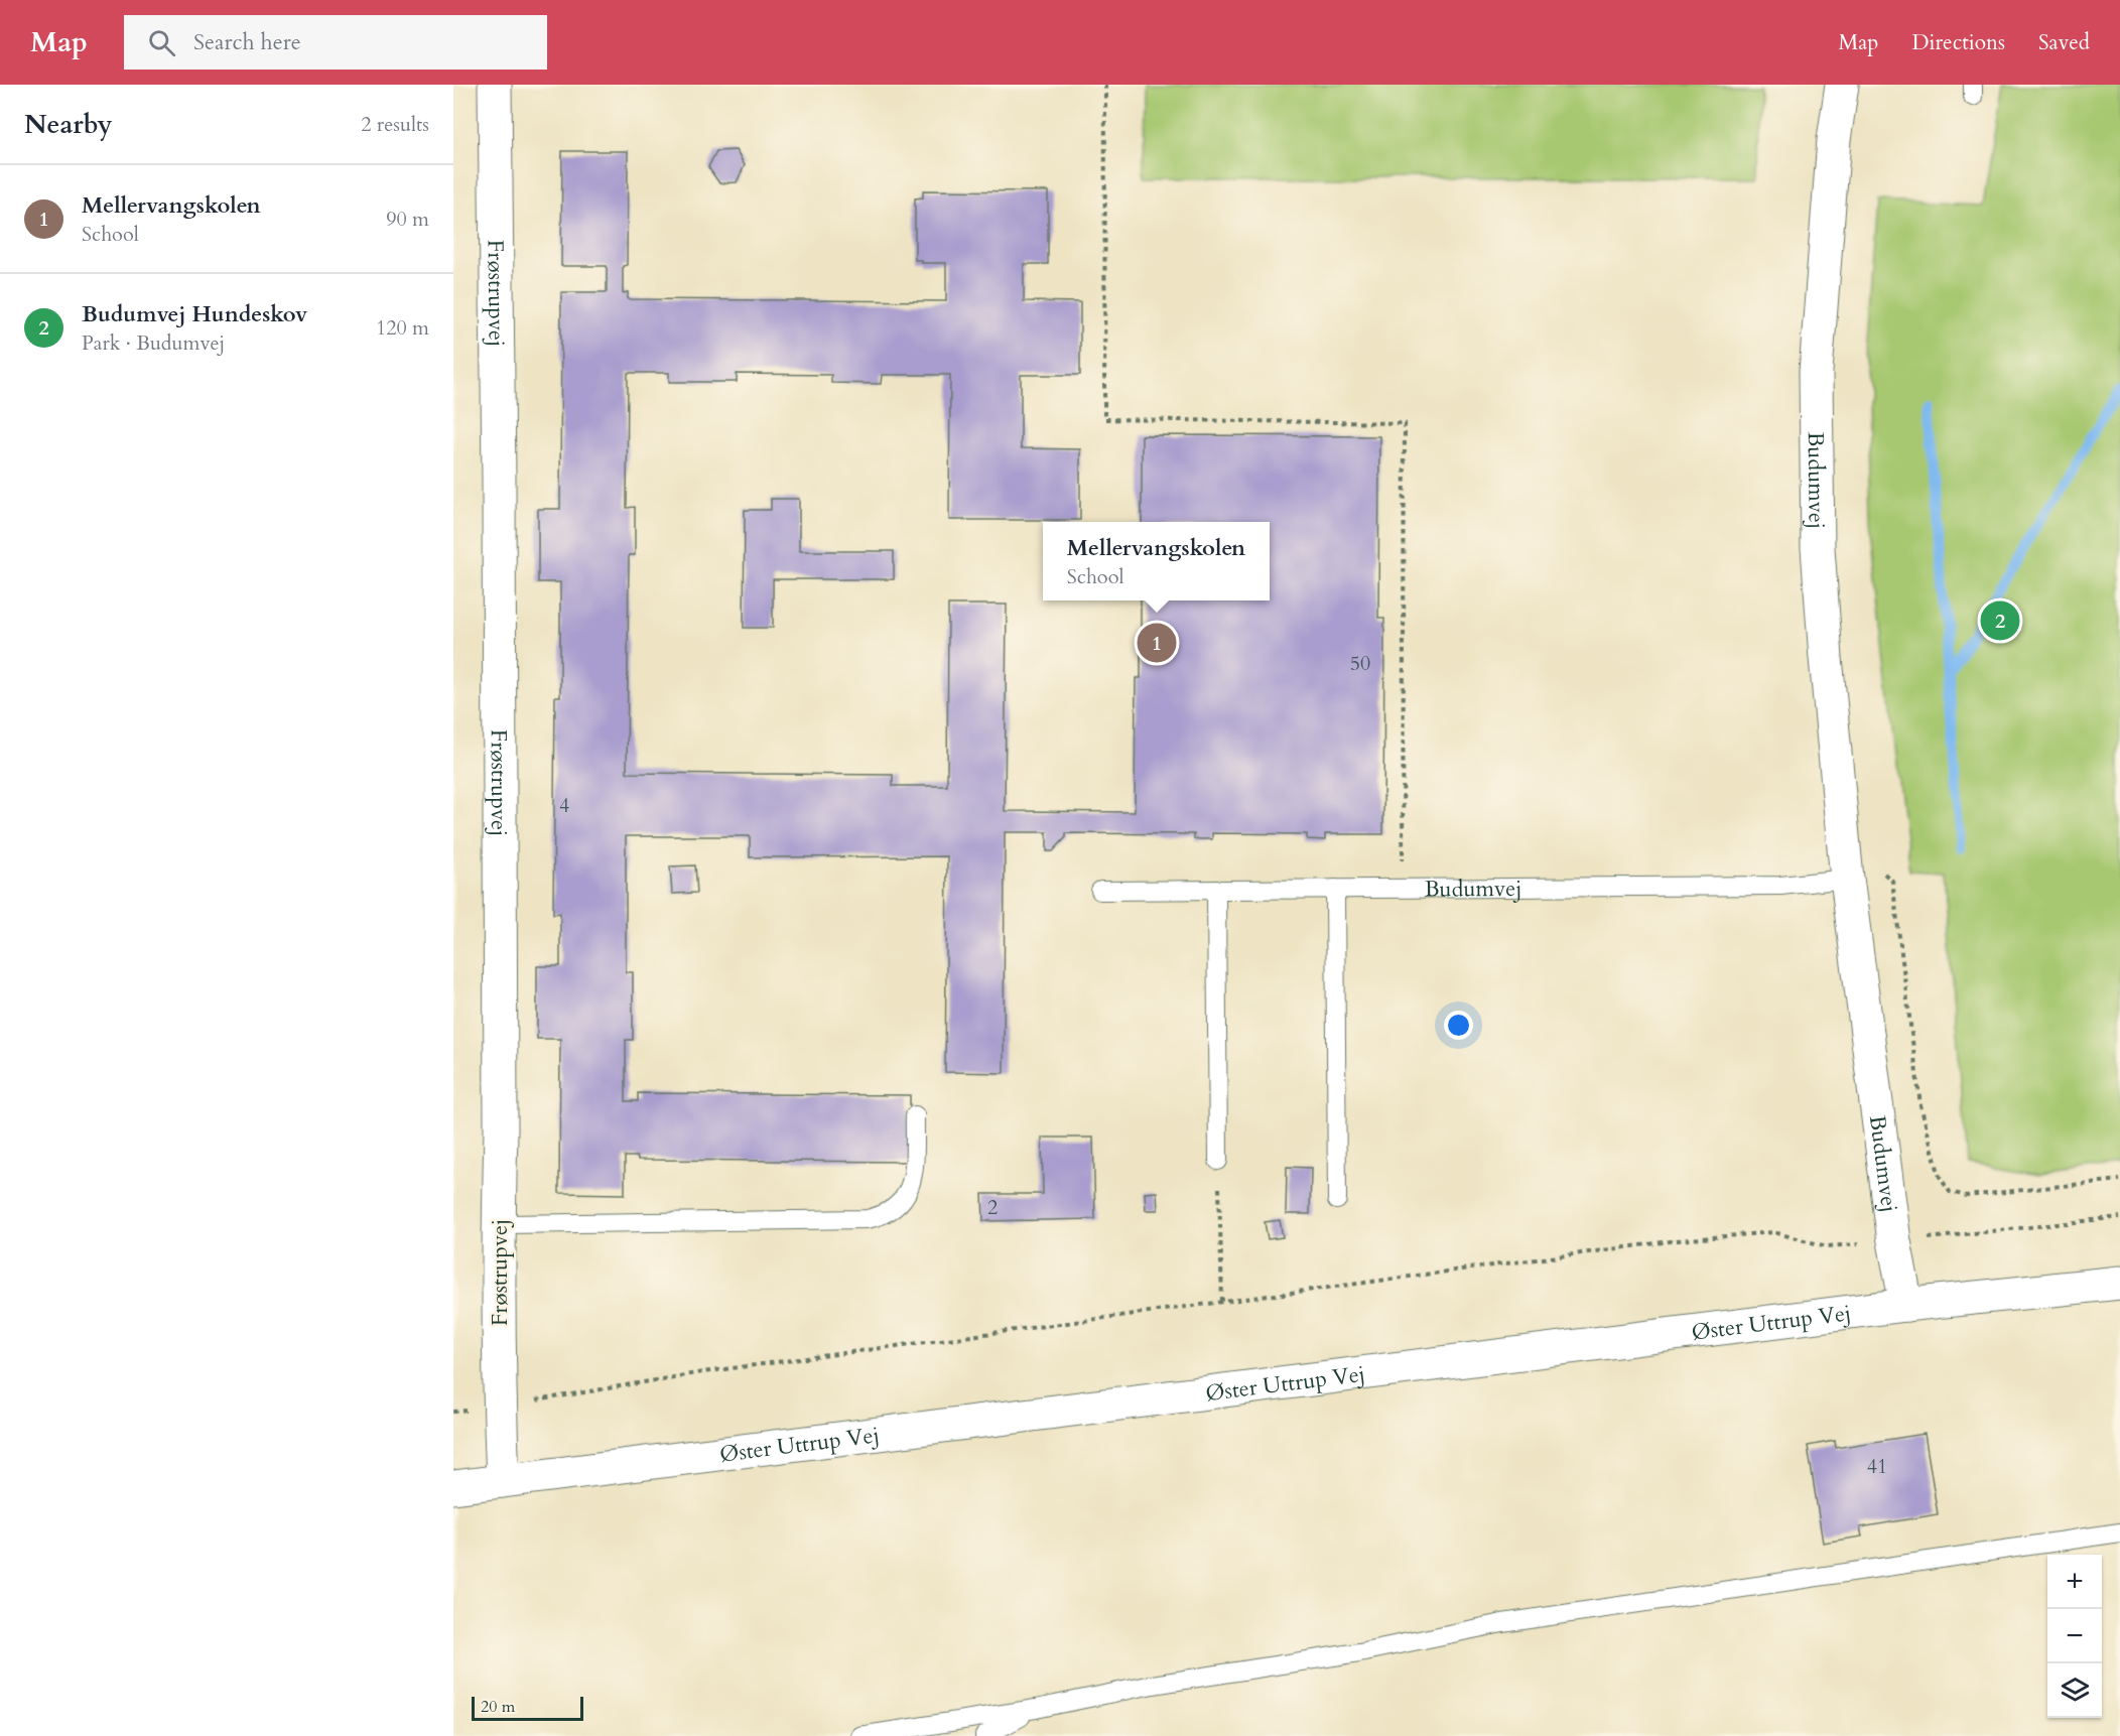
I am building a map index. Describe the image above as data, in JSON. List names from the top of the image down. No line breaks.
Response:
{"streets":{"street":["Frøstrupvej","Budumvej","Øster Uttrup Vej"]},"crossings":[["Frøstrupvej","Øster Uttrup Vej"],["Budumvej","Øster Uttrup Vej"]],"house_numbers":["50","4","2","41"],"scale_bar":"20 m","page":{"header":"Map","search":"Search here","nav":["Map","Directions","Saved"],"heading":["Nearby","2 results"],"list":[{"mark":"1","name":"Mellervangskolen","note":"School","value":"90 m"},{"mark":"2","name":"Budumvej Hundeskov","note":"Park · Budumvej","value":"120 m"}],"popup":["Mellervangskolen","School"],"pins":["2","1"],"map_buttons":["+","−"],"scale":"20 m"}}
